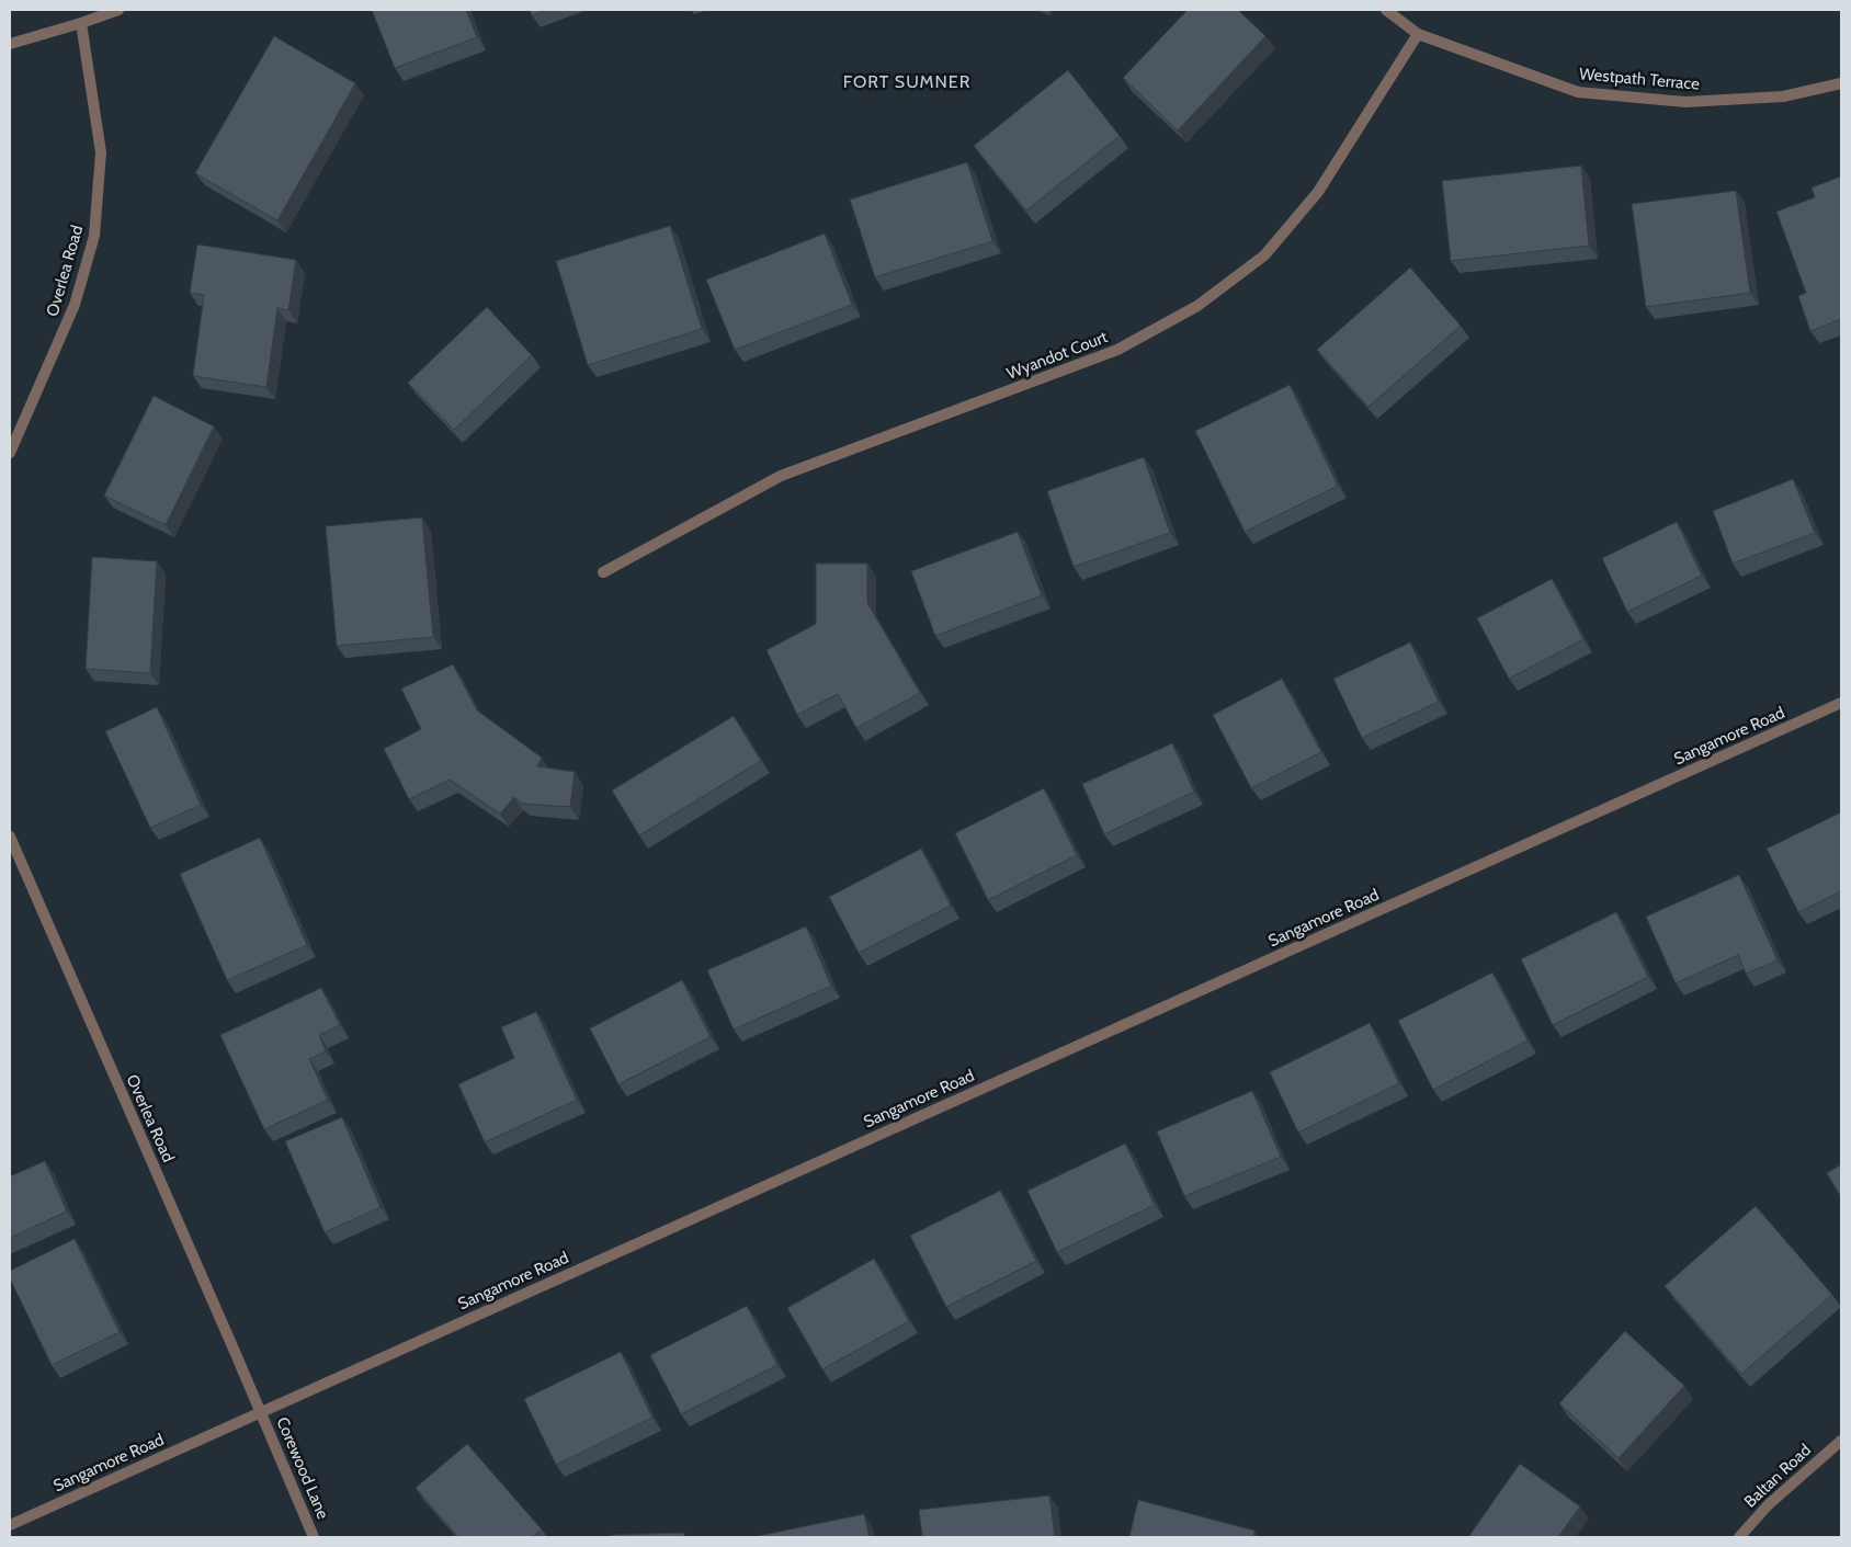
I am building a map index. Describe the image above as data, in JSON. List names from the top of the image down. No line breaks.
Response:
{"streets":{"street":["Westpath Terrace","Overlea Road","Wyandot Court","Sangamore Road","Corewood Lane","Baltan Road"]},"crossings":[["Westpath Terrace","Wyandot Court"],["Overlea Road","Sangamore Road"],["Overlea Road","Corewood Lane"],["Sangamore Road","Corewood Lane"]],"districts":["FORT SUMNER"]}
